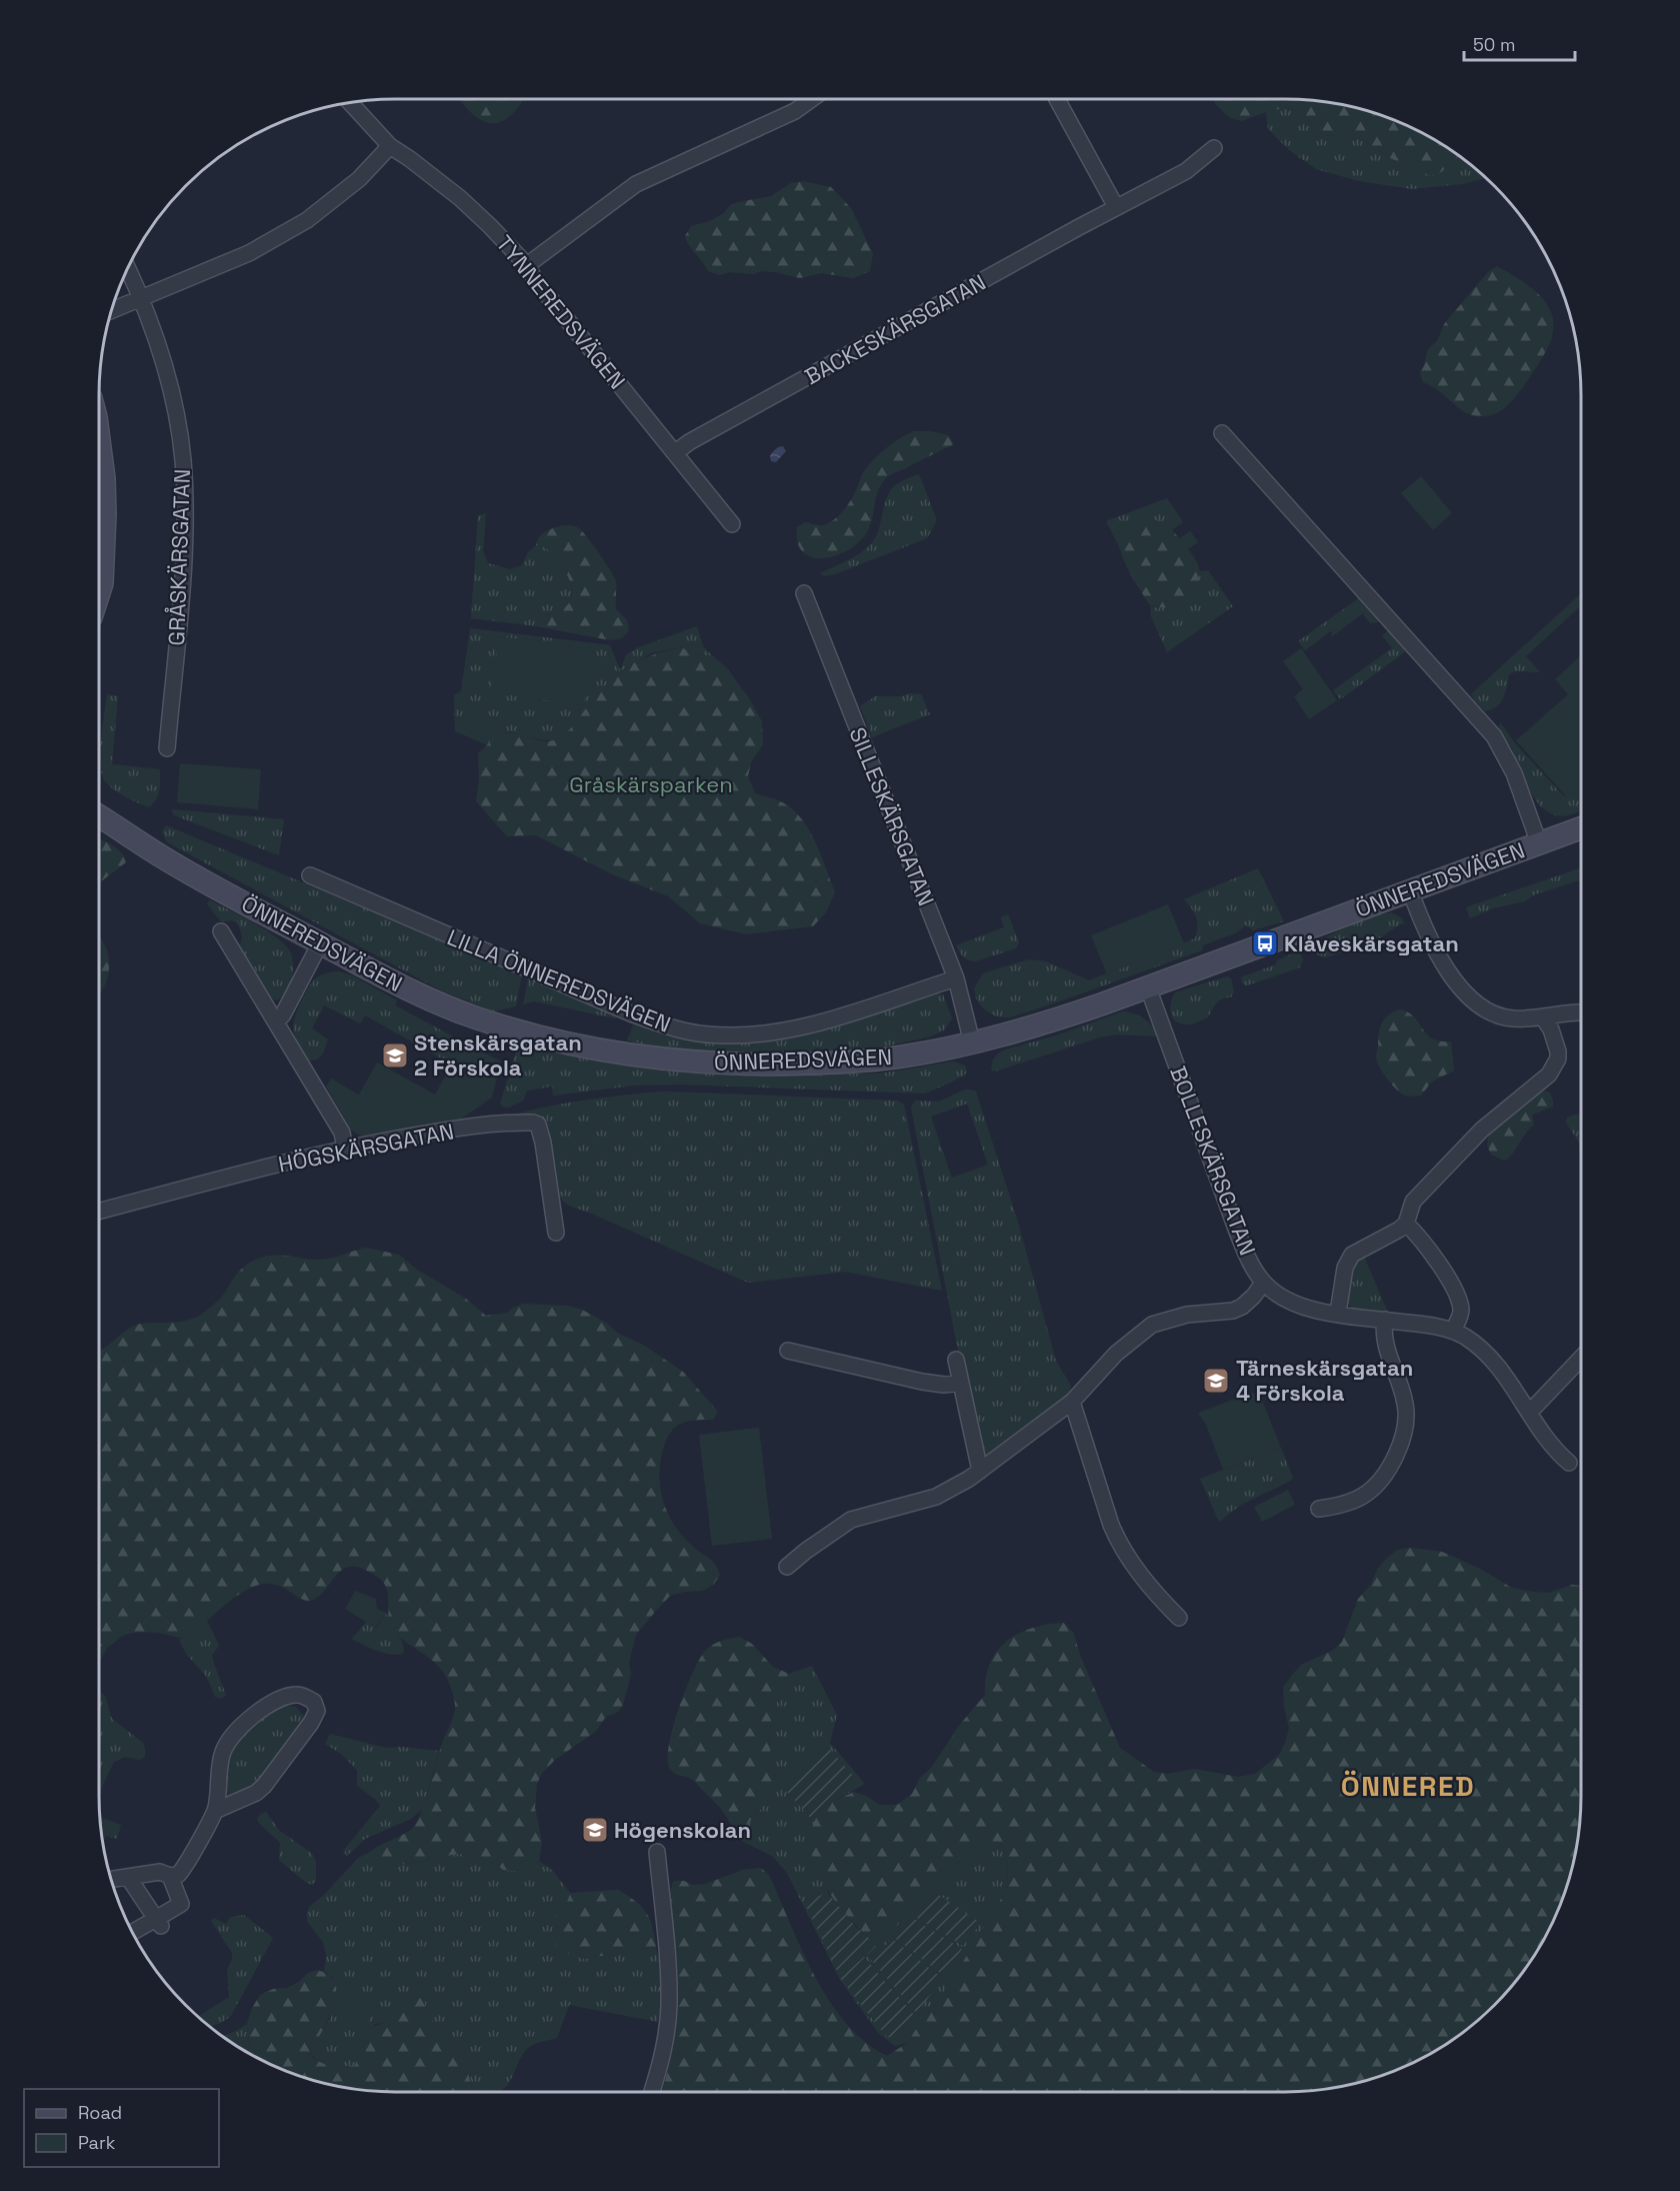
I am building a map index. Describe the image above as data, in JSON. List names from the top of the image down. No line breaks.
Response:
{"streets":{"street":["TYNNEREDSVÄGEN","BACKESKÄRSGATAN","GRÅSKÄRSGATAN","SILLESKÄRSGATAN","ÖNNEREDSVÄGEN","LILLA ÖNNEREDSVÄGEN","HÖGSKÄRSGATAN","BOLLESKÄRSGATAN"]},"crossings":[["TYNNEREDSVÄGEN","BACKESKÄRSGATAN"],["SILLESKÄRSGATAN","ÖNNEREDSVÄGEN"],["SILLESKÄRSGATAN","LILLA ÖNNEREDSVÄGEN"],["ÖNNEREDSVÄGEN","BOLLESKÄRSGATAN"]],"districts":["ÖNNERED"],"parks":["Gråskärsparken"],"places":{"bus stop":["Klåveskärsgatan"],"school or university":["Stenskärsgatan 2 Förskola","Tärneskärsgatan 4 Förskola","Högenskolan"]},"legend":["Road","Park"],"scale_bar":"50 m"}
